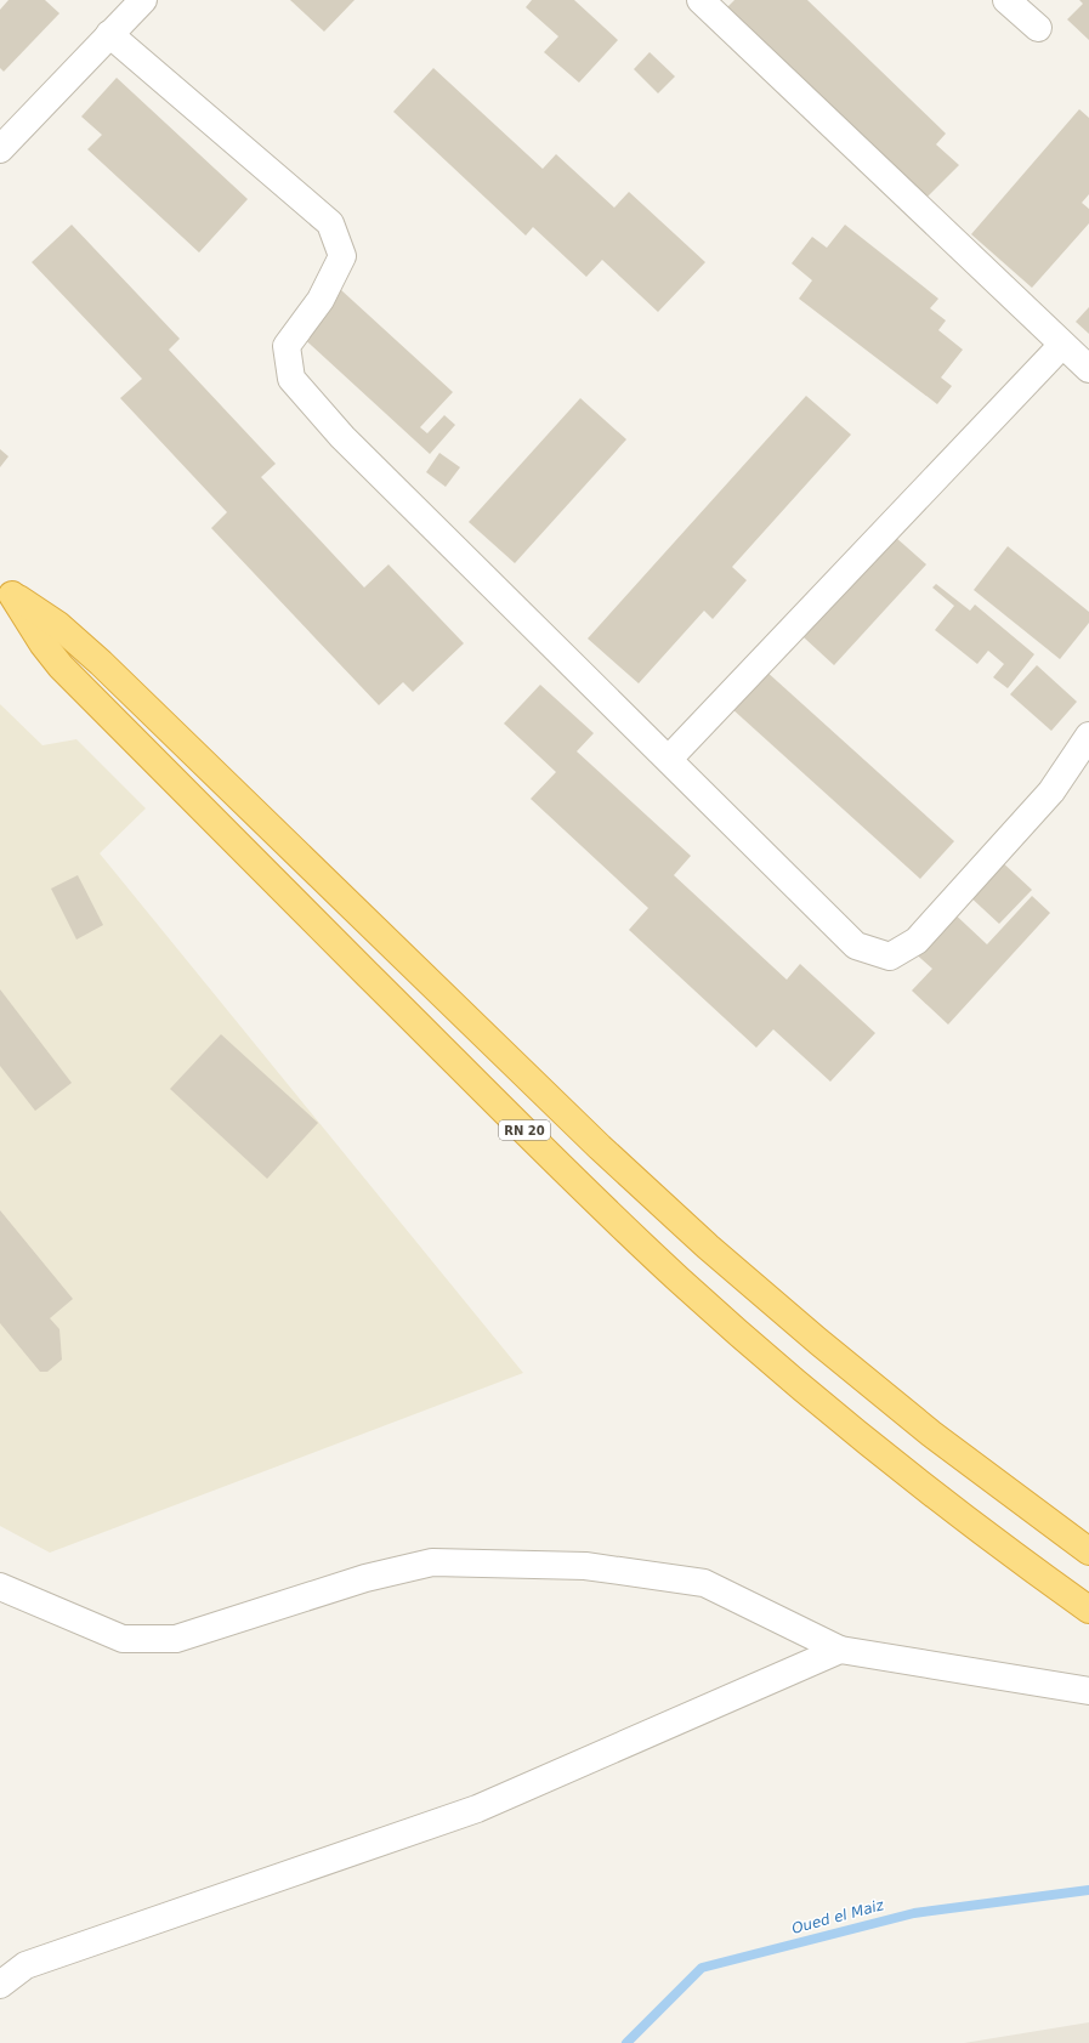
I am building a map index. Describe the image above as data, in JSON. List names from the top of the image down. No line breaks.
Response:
{"streets":{"highway":["RN 20"]},"water":["Oued el Maiz"]}
